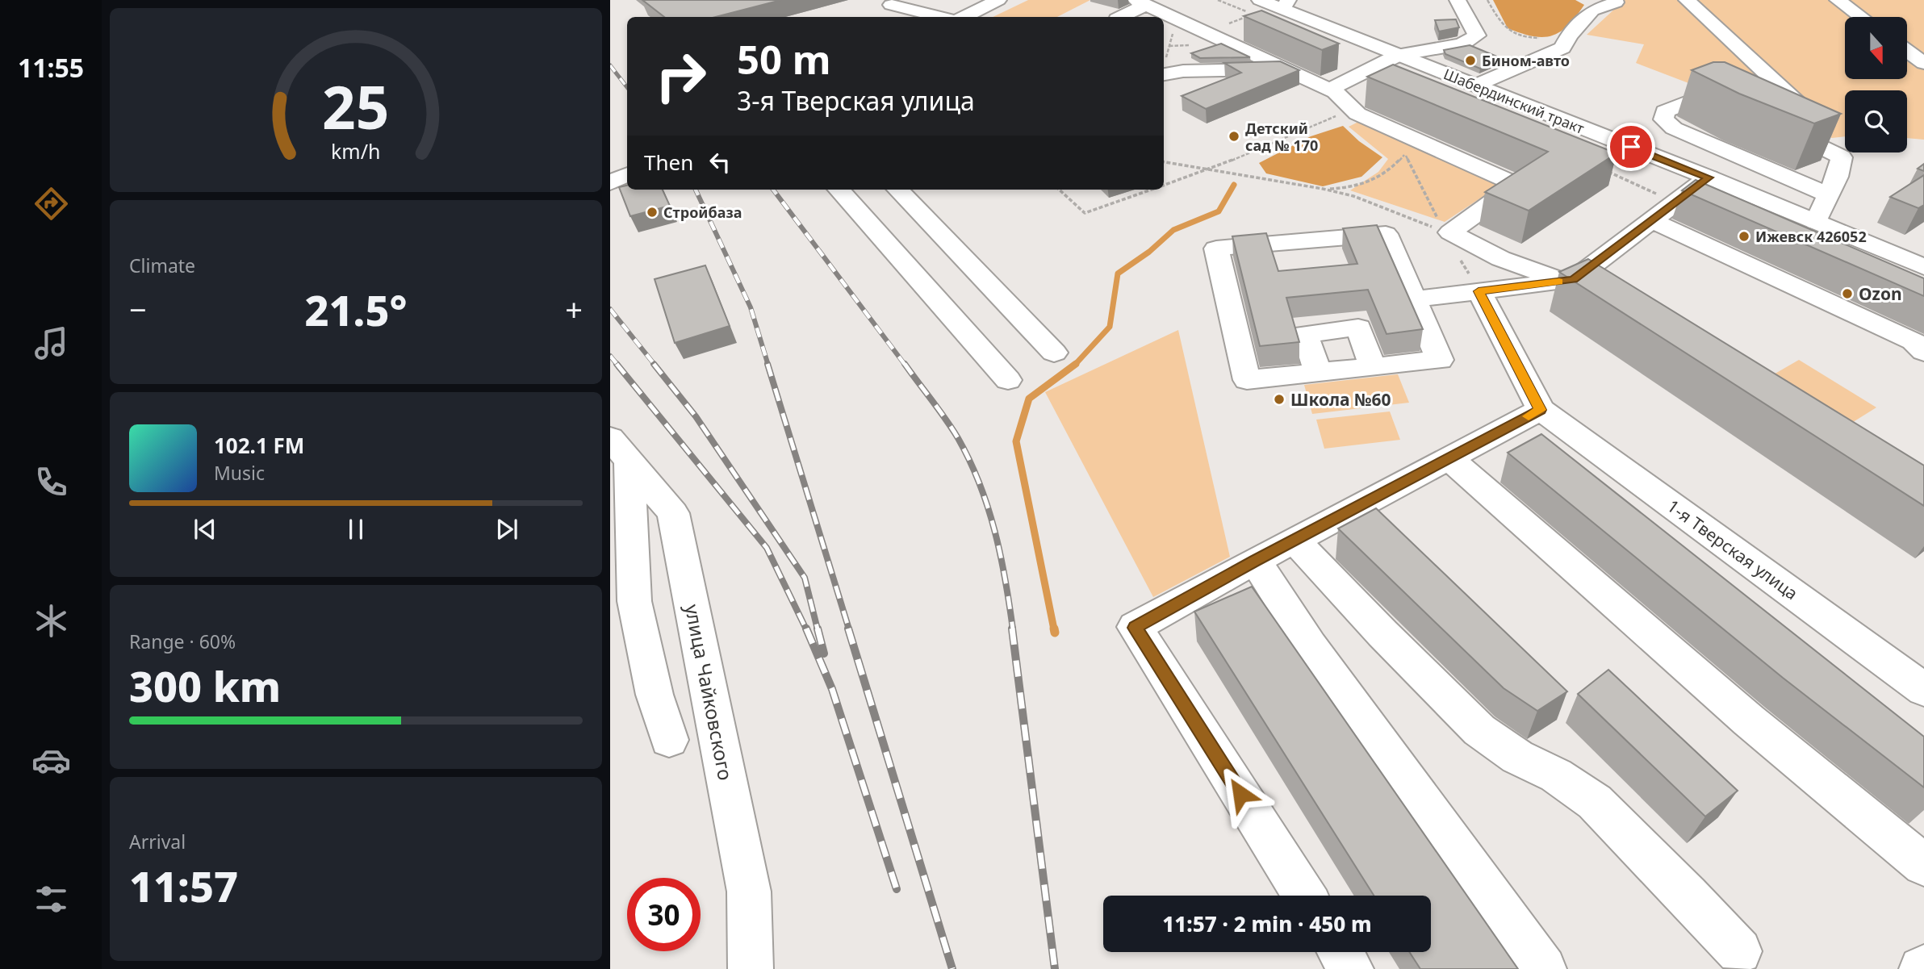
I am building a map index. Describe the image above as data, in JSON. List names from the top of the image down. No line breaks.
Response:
{"streets":{"street":["Шабердинский тракт","1-я Тверская улица","улица Чайковского"]},"places":["Бином-авто","Детский сад № 170","Стройбаза","Ижевск 426052","Ozon","Школа №60"],"north":"bottom","page":{"tabs":"11:55","turn":["50 m","3-я Тверская улица"],"then":"Then","tile":["Climate",["Range · 60%","300 km"],["Arrival","11:57"]],"heat":["−","21.5°","+"],"song":["102.1 FM","Music"],"limit":"30","trip":"11:57 · 2 min · 450 m","gauge":["25","km/h"]}}
